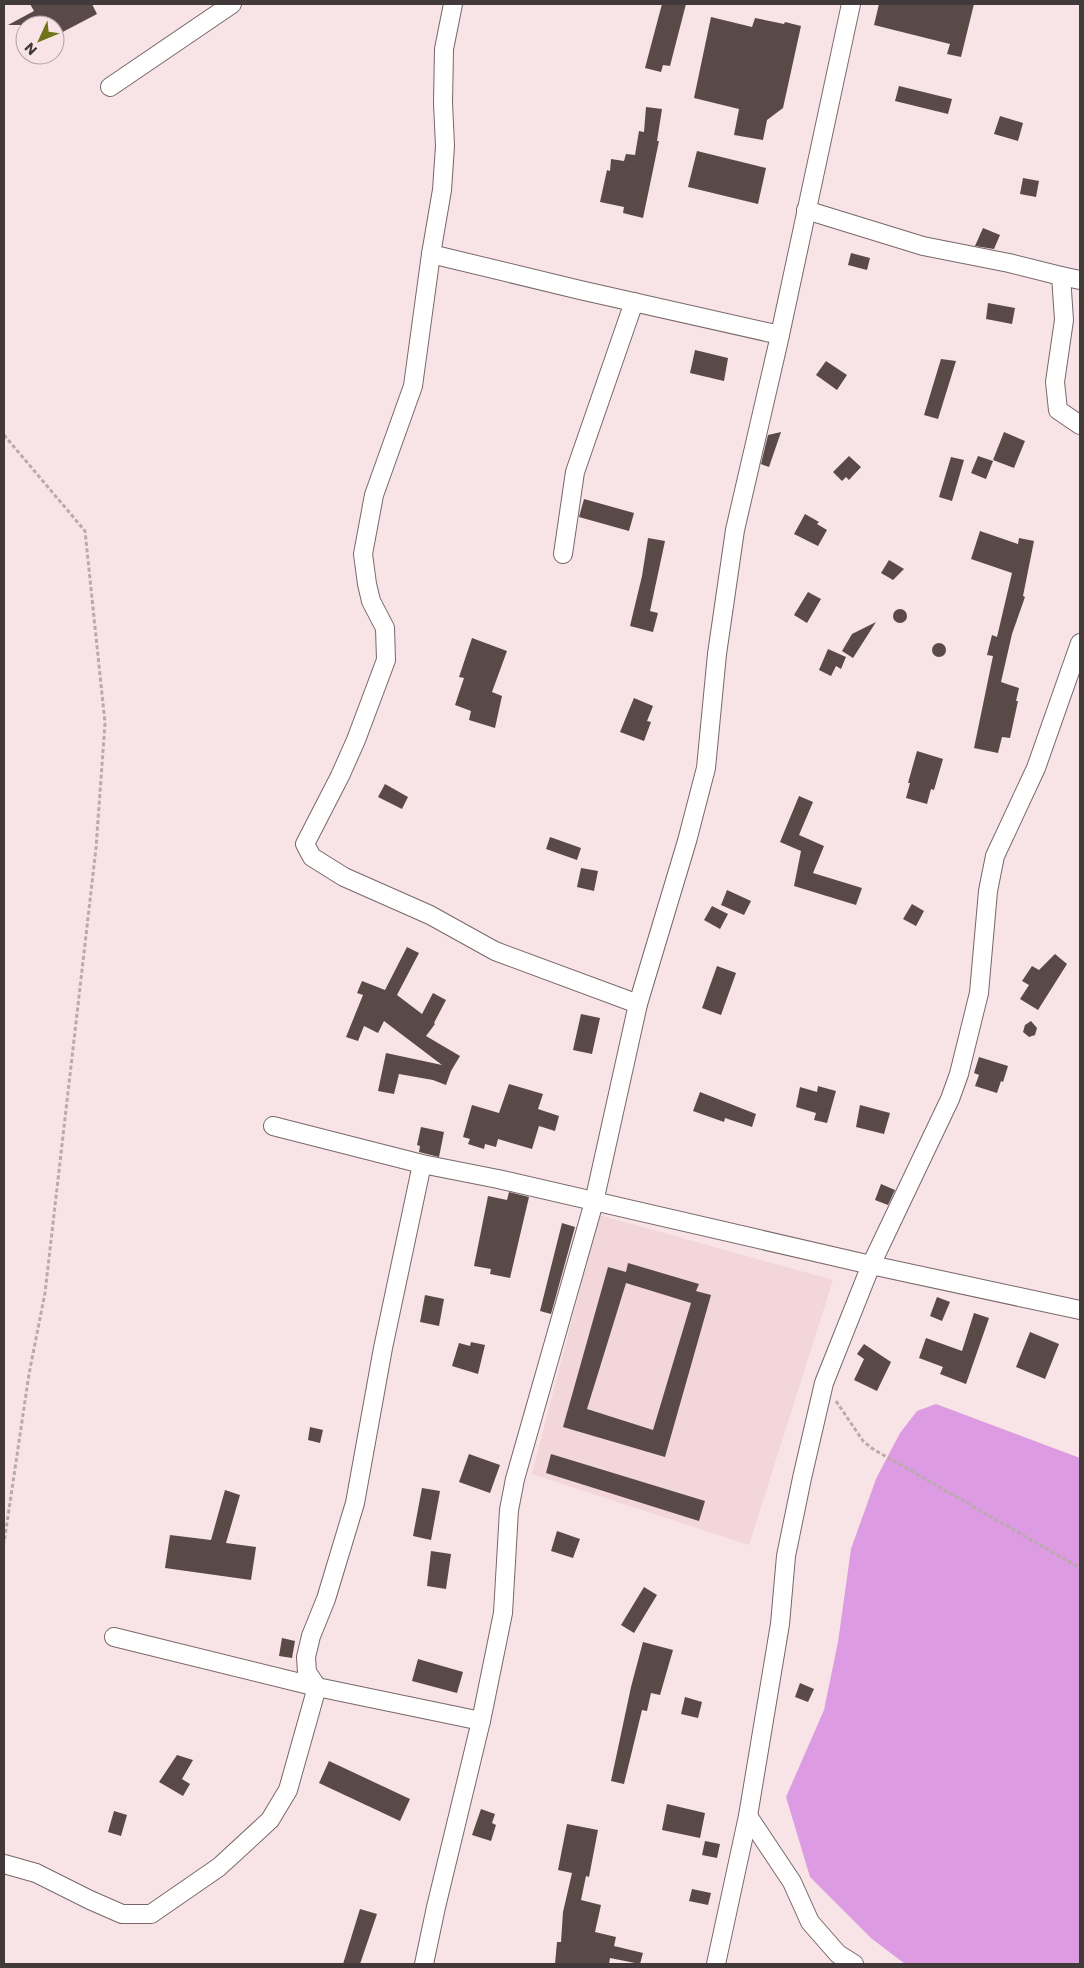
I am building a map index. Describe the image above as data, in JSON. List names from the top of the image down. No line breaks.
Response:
{"north":"bottom left"}
